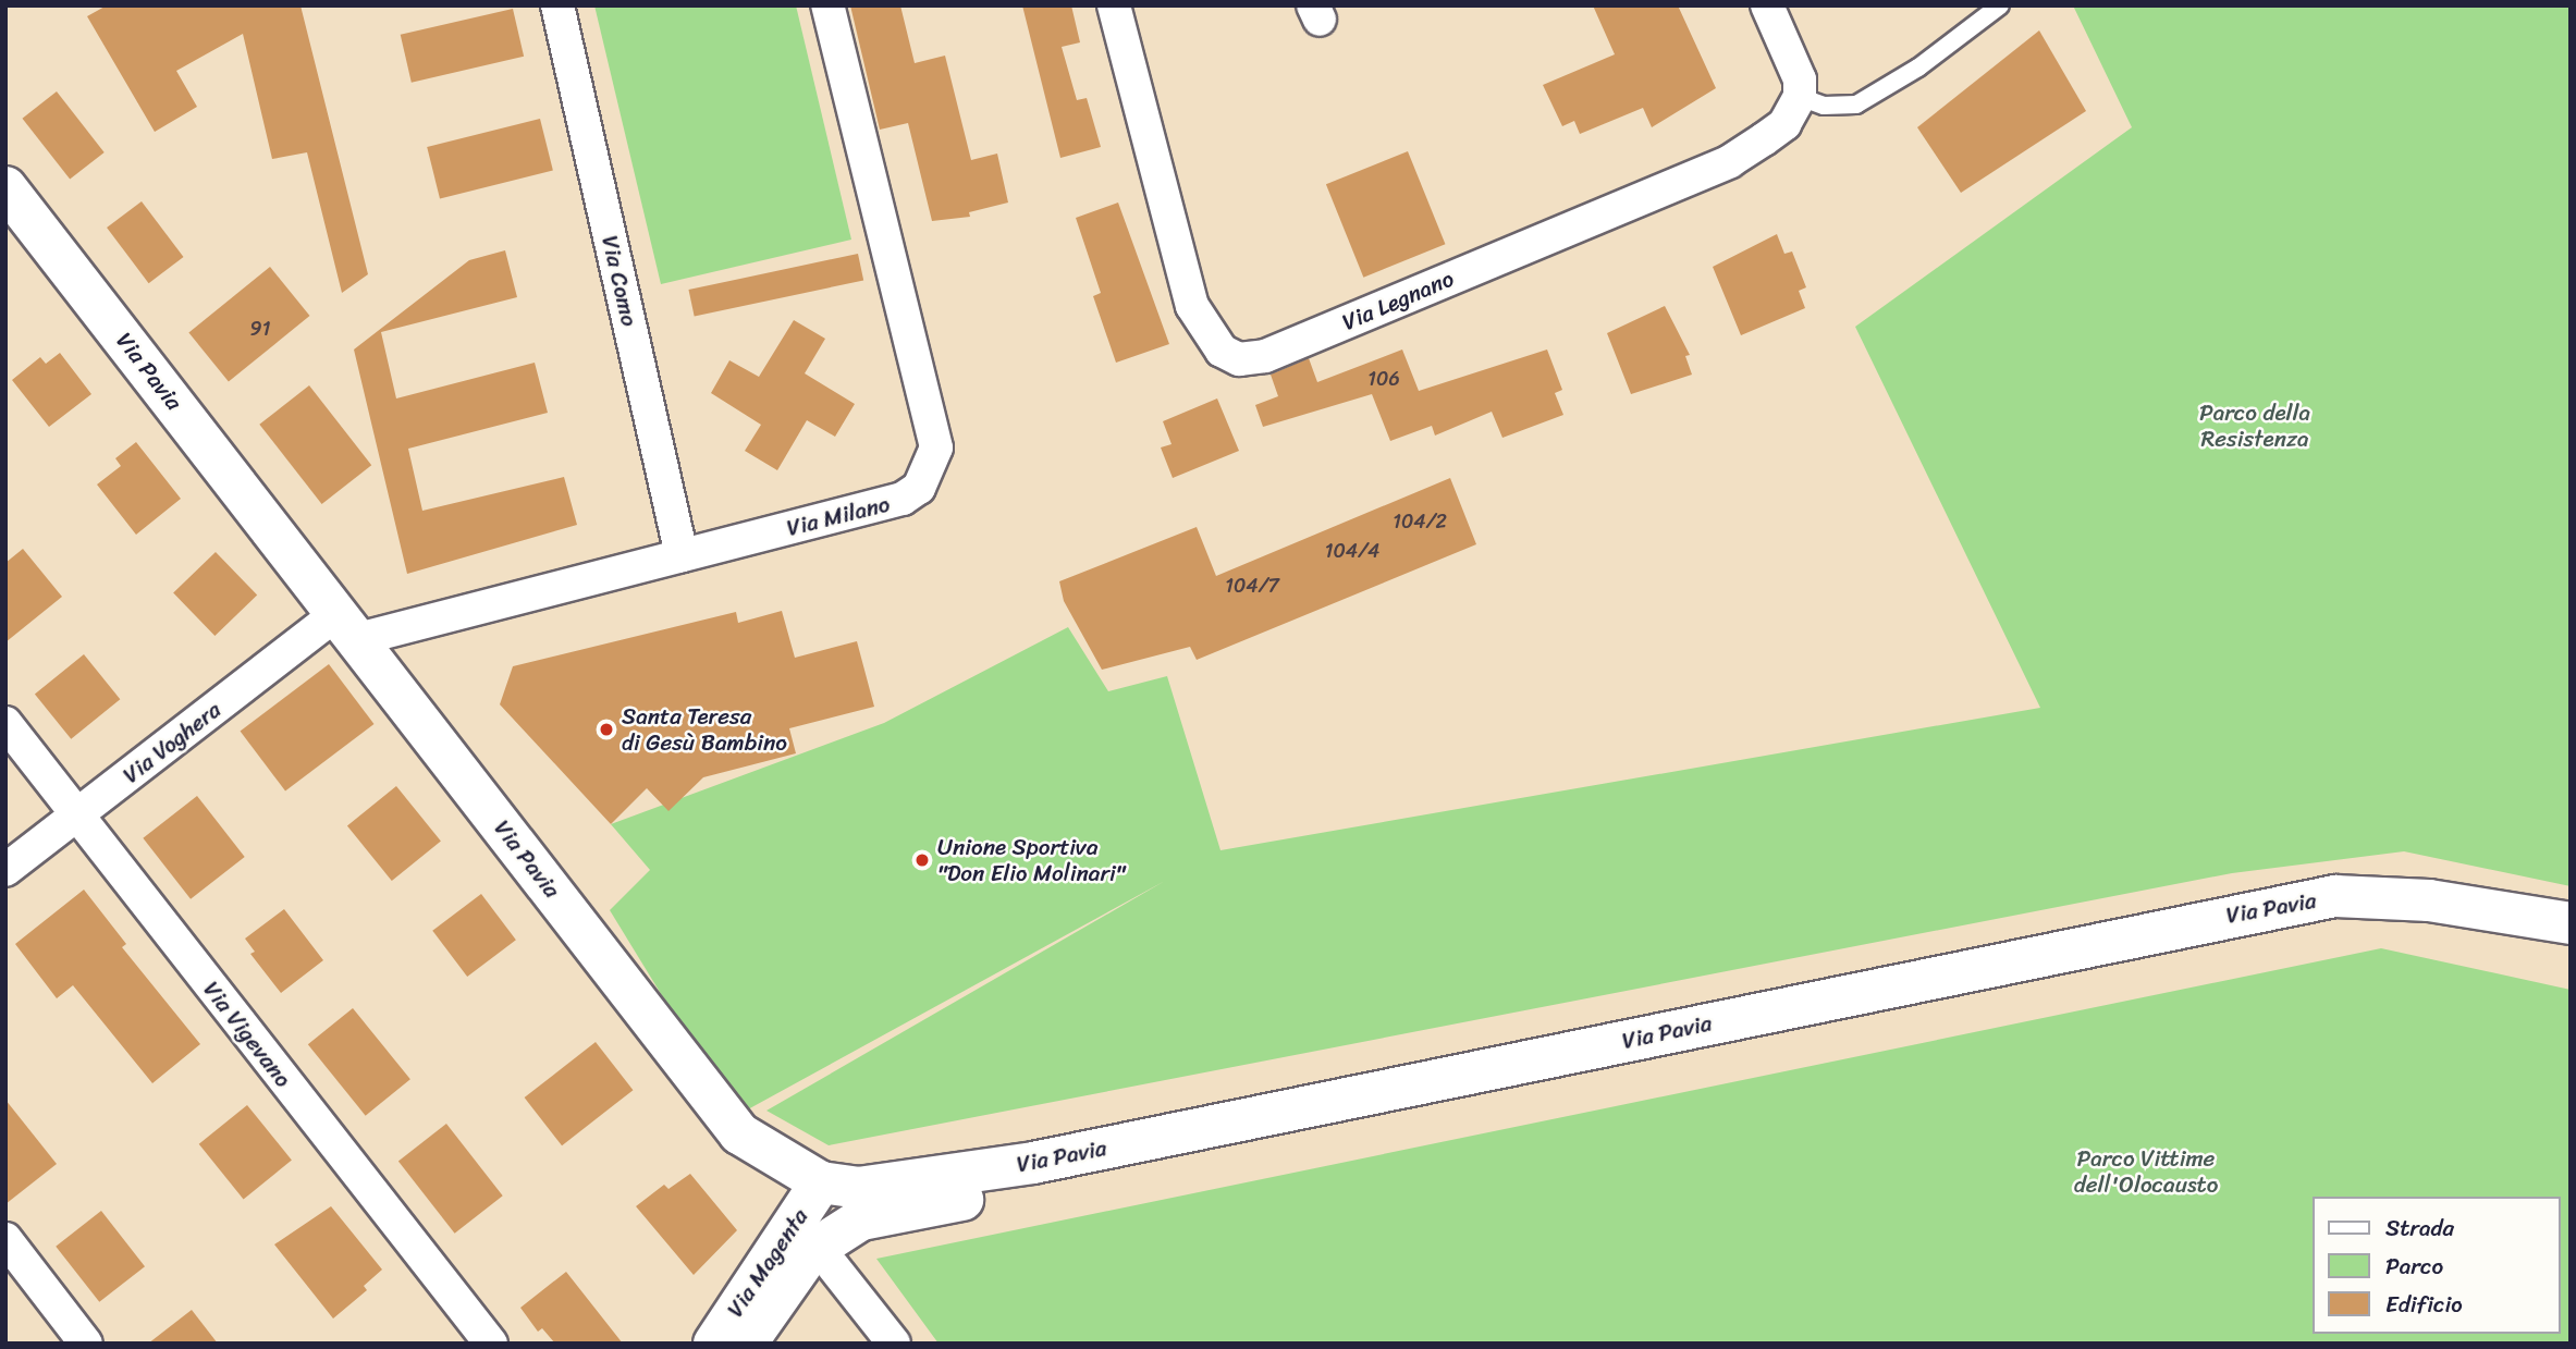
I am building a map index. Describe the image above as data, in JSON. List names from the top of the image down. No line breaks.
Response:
{"streets":{"street":["Via Como","Via Legnano","Via Pavia","Via Milano","Via Voghera","Via Vigevano","Via Magenta"]},"crossings":[["Via Como","Via Milano"],["Via Pavia","Via Milano"],["Via Pavia","Via Voghera"],["Via Pavia","Via Magenta"],["Via Milano","Via Voghera"],["Via Voghera","Via Vigevano"]],"parks":["Parco della Resistenza","Parco Vittime dell'Olocausto"],"places":["Santa Teresa di Gesù Bambino","Unione Sportiva \"Don Elio Molinari\""],"house_numbers":["91","106","104/2","104/4","104/7"],"legend":["Strada","Parco","Edificio"]}
